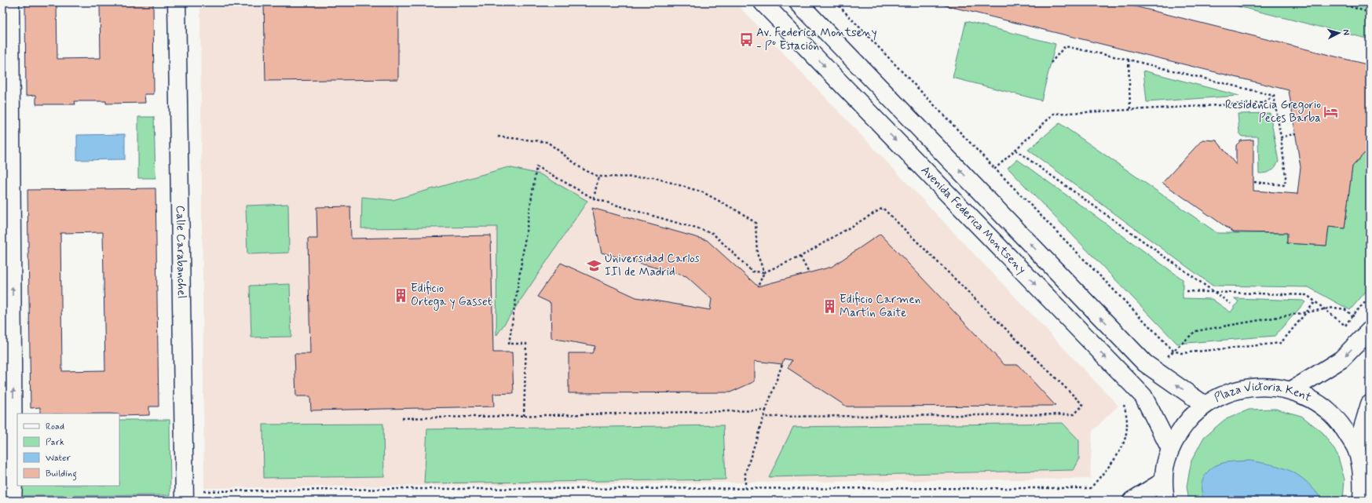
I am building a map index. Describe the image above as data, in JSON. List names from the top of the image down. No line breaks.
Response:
{"streets":{"street":["Avenida Federica Montseny","Calle Carabanchel","Plaza Victoria Kent"]},"crossings":[["Avenida Federica Montseny","Plaza Victoria Kent"]],"places":{"bus stop":["Av. Federica Montseny - Pº Estación"],"hotel":["Residencia Gregorio Peces Barba"],"school or university":["Universidad Carlos III de Madrid"],"building":["Edificio Ortega y Gasset","Edificio Carmen Martín Gaite"]},"legend":["Road","Park","Water","Building"],"north":"right"}
